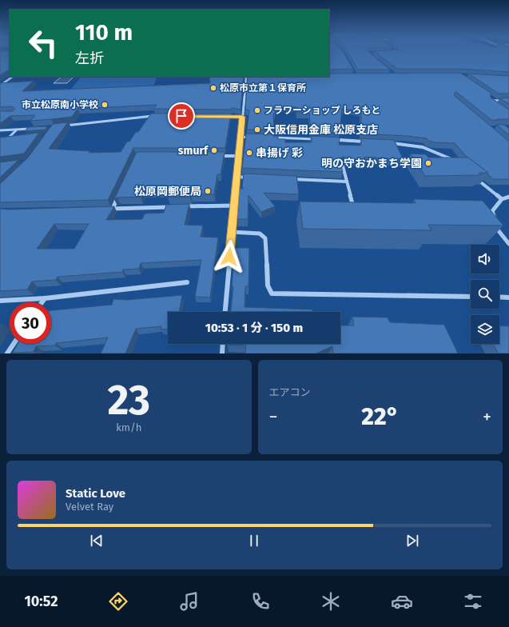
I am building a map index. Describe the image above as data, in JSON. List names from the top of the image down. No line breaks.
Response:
{"places":["松原市立第１保育所","市立松原南小学校","フラワーショップ しろもと","大阪信用金庫 松原支店","smurf","串揚げ 彩","明の守おかまち学園","松原岡郵便局"],"page":{"turn":["110 m","左折"],"limit":"30","trip":"10:53 · 1 分 · 150 m","tile":[["23","km/h"],"エアコン"],"heat":["−","22°","+"],"song":["Static Love","Velvet Ray"],"tabs":"10:52"}}
